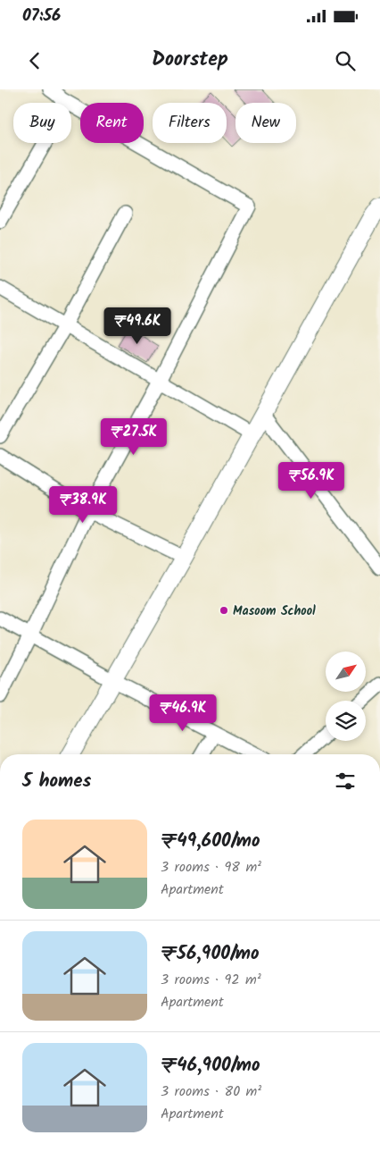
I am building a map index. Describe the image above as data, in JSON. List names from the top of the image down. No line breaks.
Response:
{"places":["Masoom School"],"north":"top right","page":{"status":"07:56","header":"Doorstep","chip":["Buy","Rent","Filters","New"],"price":["₹49.6K","₹27.5K","₹56.9K","₹38.9K","₹46.9K"],"heading":"5 homes","list":[{"name":"₹49,600/mo","note":"3 rooms · 98 m² · Apartment"},{"name":"₹56,900/mo","note":"3 rooms · 92 m² · Apartment"},{"name":"₹46,900/mo","note":"3 rooms · 80 m² · Apartment"}]}}
